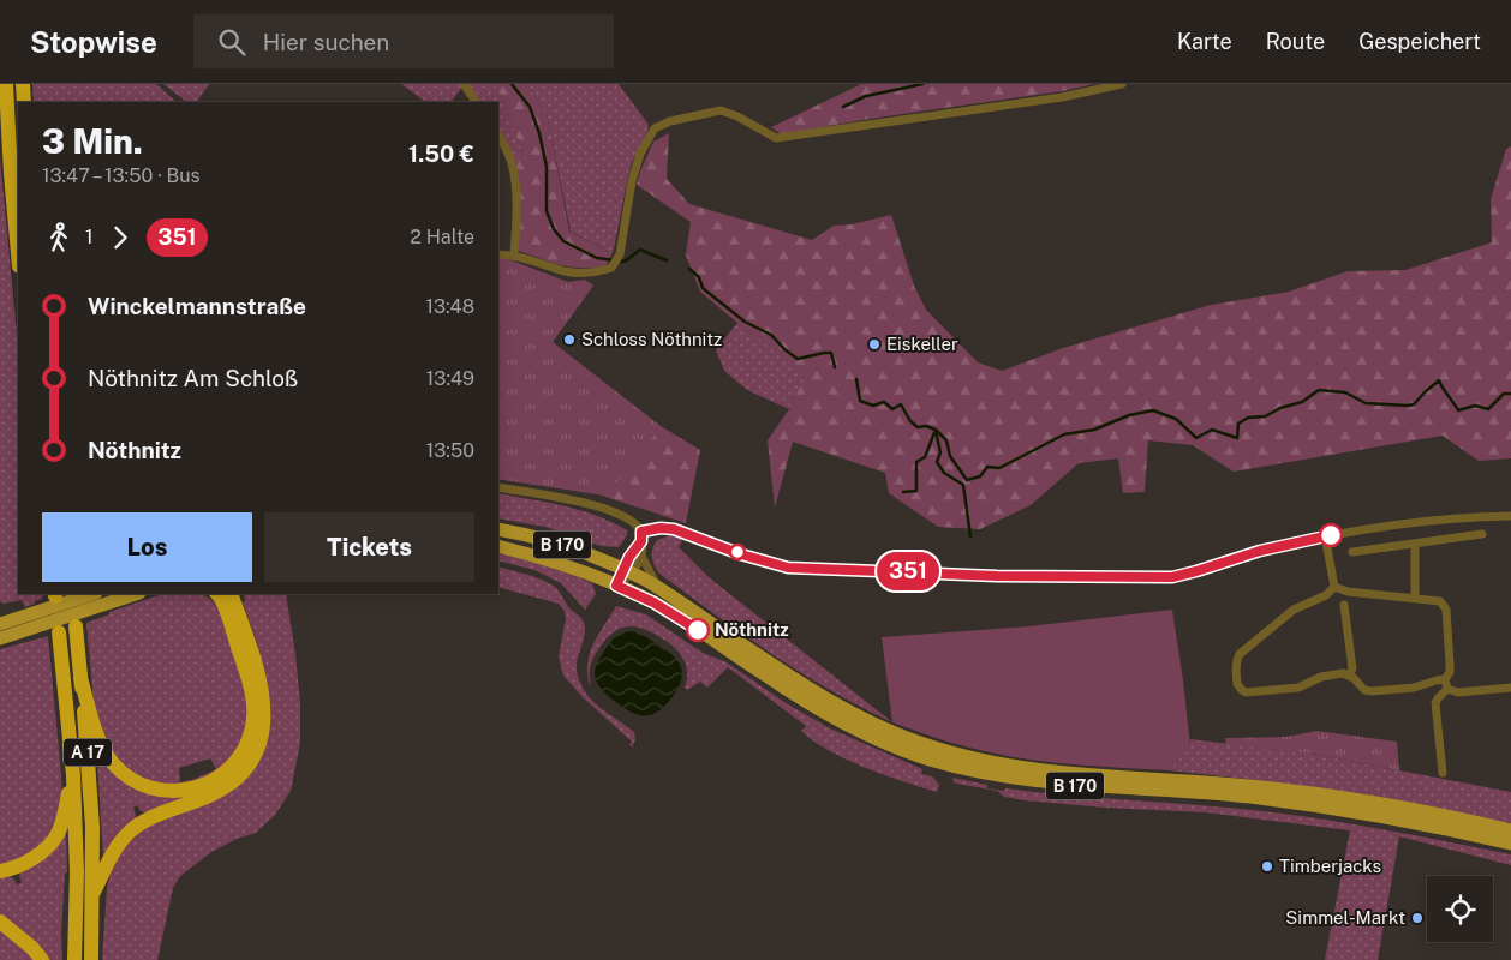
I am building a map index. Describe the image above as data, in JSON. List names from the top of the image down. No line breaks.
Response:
{"streets":{"highway":["A 17"],"main road":["B 170"]},"places":["Schloss Nöthnitz","Eiskeller","Nöthnitz","Timberjacks","Simmel-Markt"],"lines":["bus line 351"],"page":{"header":"Stopwise","search":"Hier suchen","nav":["Karte","Route","Gespeichert"],"on_map":"351","heading":["3 Min.","13:47 – 13:50 · Bus","1.50 €"],"legs":["1","351","2 Halte"],"list":[{"name":"Winckelmannstraße","value":"13:48"},{"name":"Nöthnitz Am Schloß","value":"13:49"},{"name":"Nöthnitz","value":"13:50"}],"buttons":["Los","Tickets"]}}
